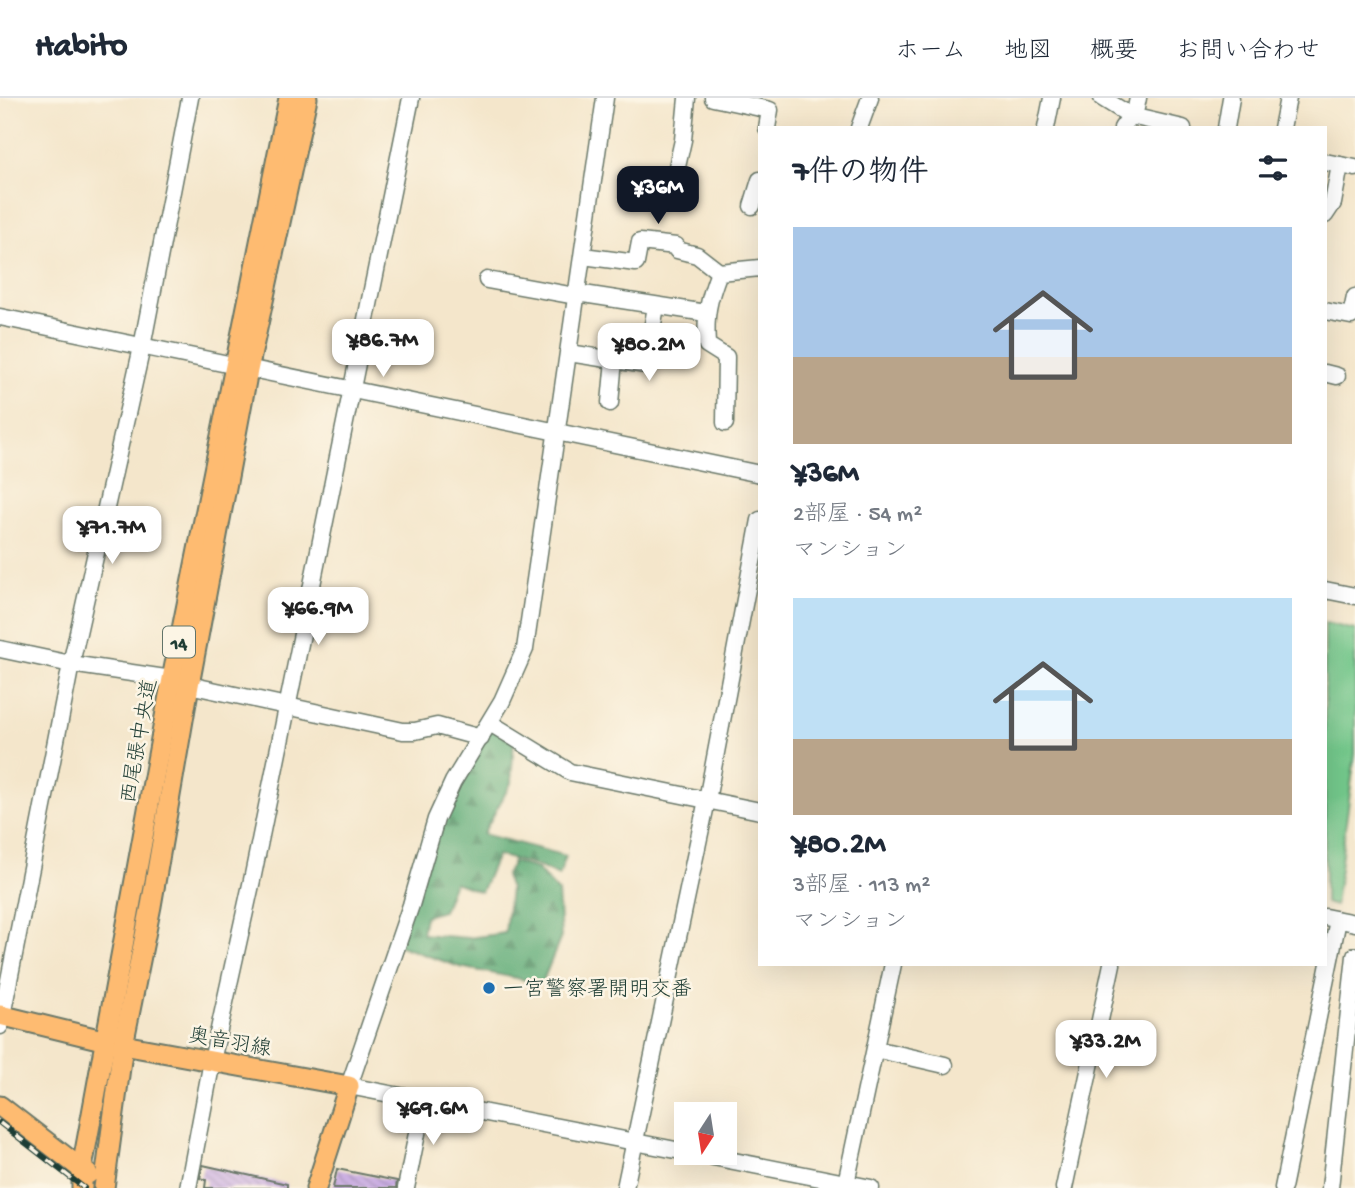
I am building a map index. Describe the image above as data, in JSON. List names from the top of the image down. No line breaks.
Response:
{"streets":{"main road":["14","西尾張中央道","奥音羽線"]},"crossings":[["西尾張中央道","奥音羽線"]],"places":["一宮警察署開明交番"],"north":"bottom","page":{"header":"Habito","nav":["ホーム","地図","概要","お問い合わせ"],"heading":"7件の物件","price":["¥36M","¥86.7M","¥80.2M","¥71.7M","¥66.9M","¥33.2M","¥69.6M"],"list":[{"name":"¥36M","note":"2部屋 · 54 m² · マンション"},{"name":"¥80.2M","note":"3部屋 · 113 m² · マンション"}]}}
